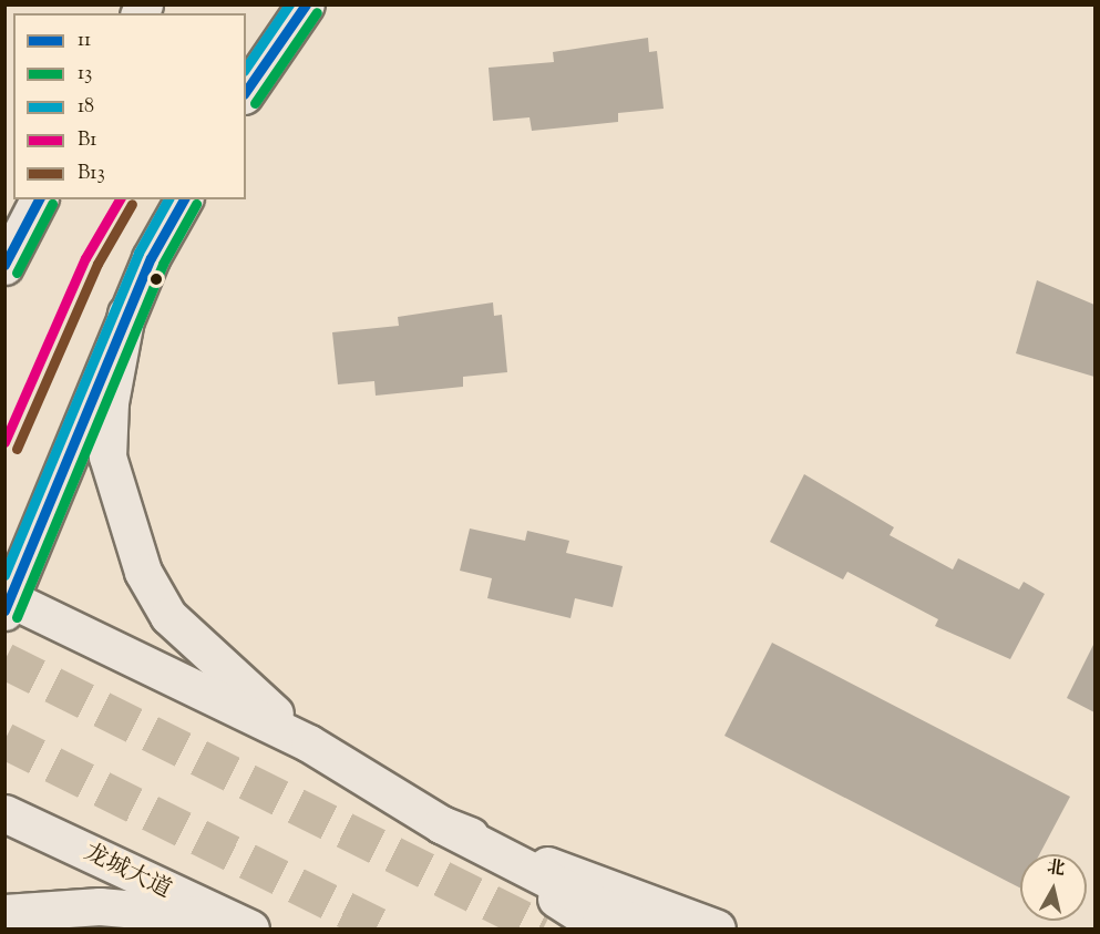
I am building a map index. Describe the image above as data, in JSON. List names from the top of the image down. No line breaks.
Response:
{"streets":{"main road":["龙城大道"]},"lines":["transit line 11","transit line 18","transit line 13","transit line B1","transit line B13"],"legend":["11","13","18","B1","B13"],"north":"top"}
